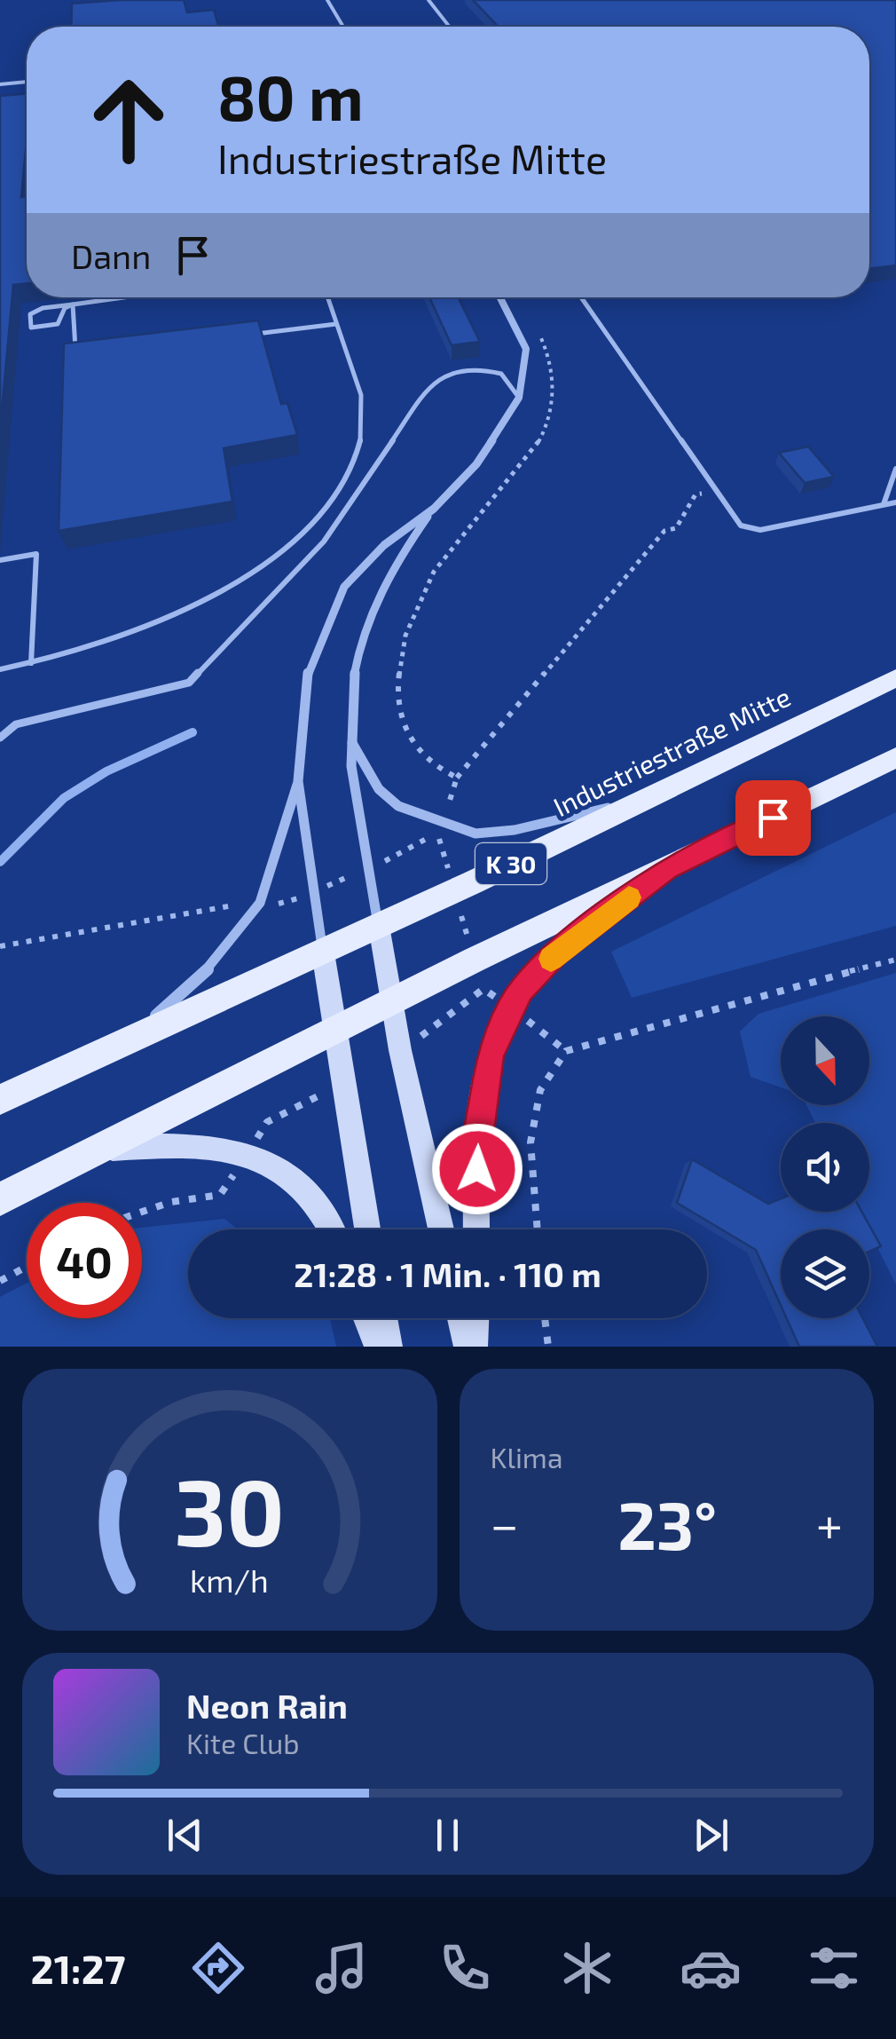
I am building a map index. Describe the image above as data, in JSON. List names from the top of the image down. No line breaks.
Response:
{"streets":{"main road":["Industriestraße Mitte","K 30"]},"crossings":[["Industriestraße Mitte","K 30"]],"north":"bottom","page":{"turn":["80 m","Industriestraße Mitte"],"then":"Dann","limit":"40","trip":"21:28 · 1 Min. · 110 m","tile":"Klima","heat":["−","23°","+"],"song":["Neon Rain","Kite Club"],"tabs":"21:27","gauge":["30","km/h"]}}
